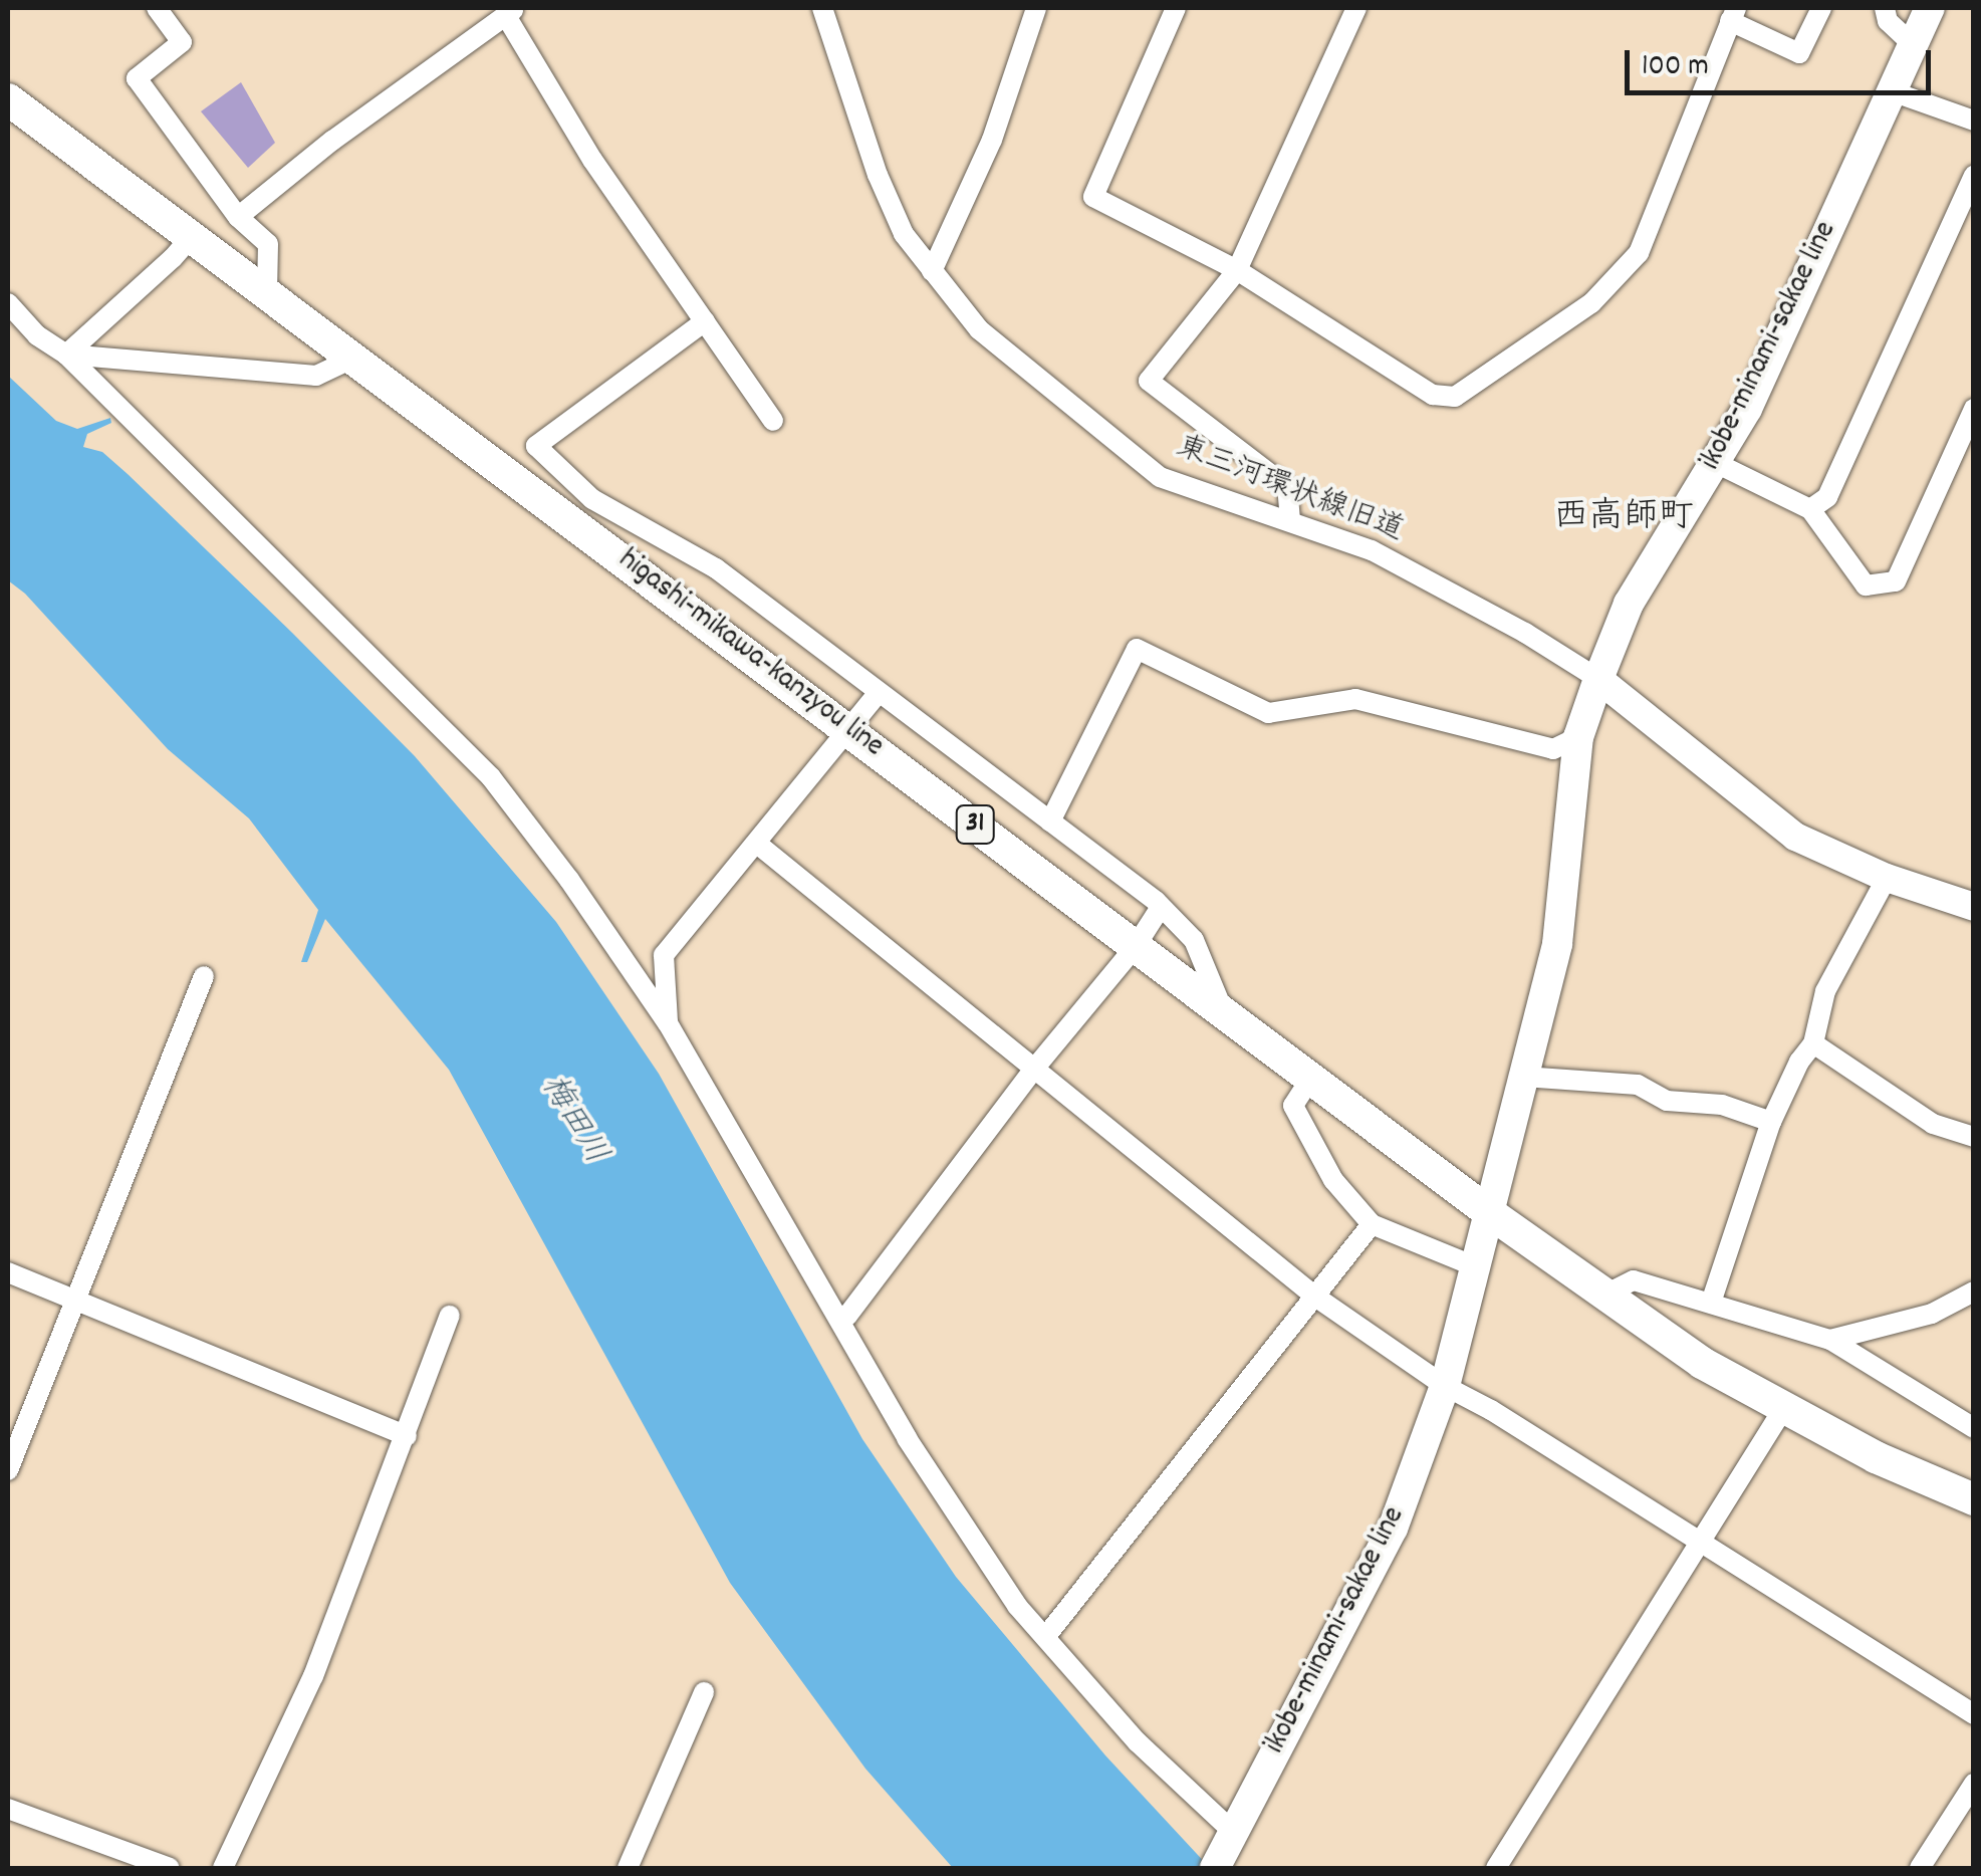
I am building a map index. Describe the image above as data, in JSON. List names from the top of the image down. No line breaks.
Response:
{"streets":{"main road":["ikobe-minami-sakae line","higashi-mikawa-kanzyou line","31"],"street":["東三河環状線旧道"]},"crossings":[["ikobe-minami-sakae line","東三河環状線旧道"],["ikobe-minami-sakae line","higashi-mikawa-kanzyou line"]],"districts":["西高師町"],"water":["梅田川"],"scale_bar":"100 m"}
